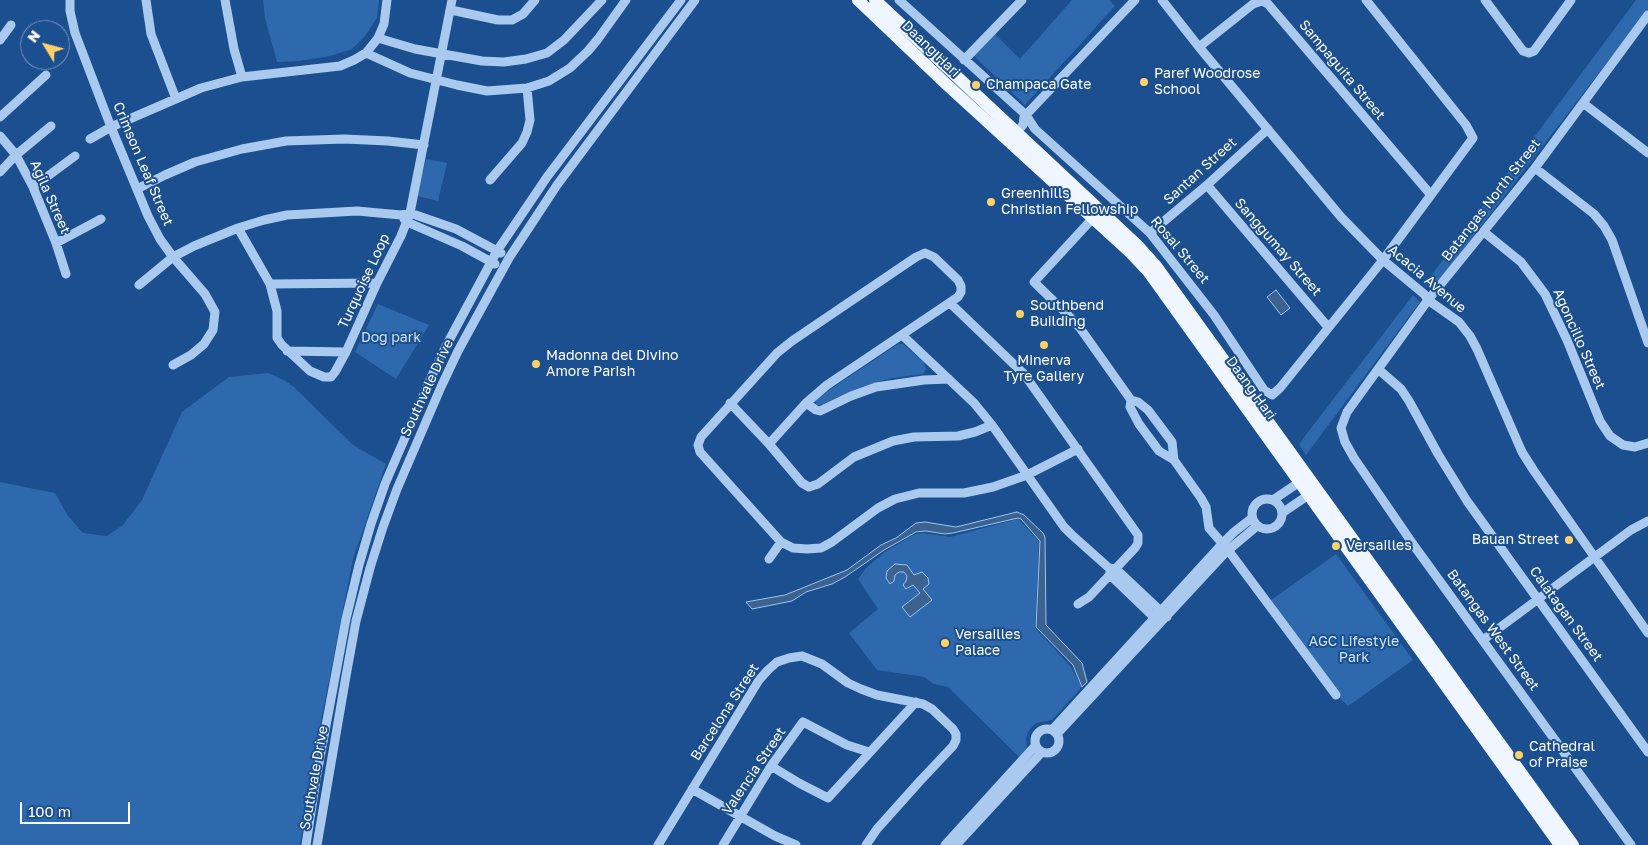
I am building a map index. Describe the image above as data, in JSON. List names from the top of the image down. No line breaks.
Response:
{"streets":{"main road":["Daang Hari"],"street":["Sampaguita Street","Crimson Leaf Street","Santan Street","Agila Street","Batangas North Street","Sanggumay Street","Rosal Street","Acacia Avenue","Turquoise Loop","Agoncillo Street","Southvale Drive","Calatagan Street","Batangas West Street","Barcelona Street","Valencia Street"]},"crossings":[["Daang Hari","Rosal Street"],["Sampaguita Street","Rosal Street"],["Sampaguita Street","Acacia Avenue"],["Santan Street","Sanggumay Street"],["Santan Street","Rosal Street"],["Santan Street","Acacia Avenue"],["Batangas North Street","Acacia Avenue"],["Batangas North Street","Agoncillo Street"],["Batangas North Street","Calatagan Street"],["Batangas North Street","Batangas West Street"],["Sanggumay Street","Rosal Street"],["Rosal Street","Acacia Avenue"]],"parks":["Dog park","AGC Lifestyle Park"],"places":["Paref Woodrose School","Champaca Gate","Greenhills Christian Fellowship","Southbend Building","Minerva Tyre Gallery","Madonna del Divino Amore Parish","Bauan Street","Versailles","Versailles Palace","Cathedral of Praise"],"scale_bar":"100 m","north":"top left"}
